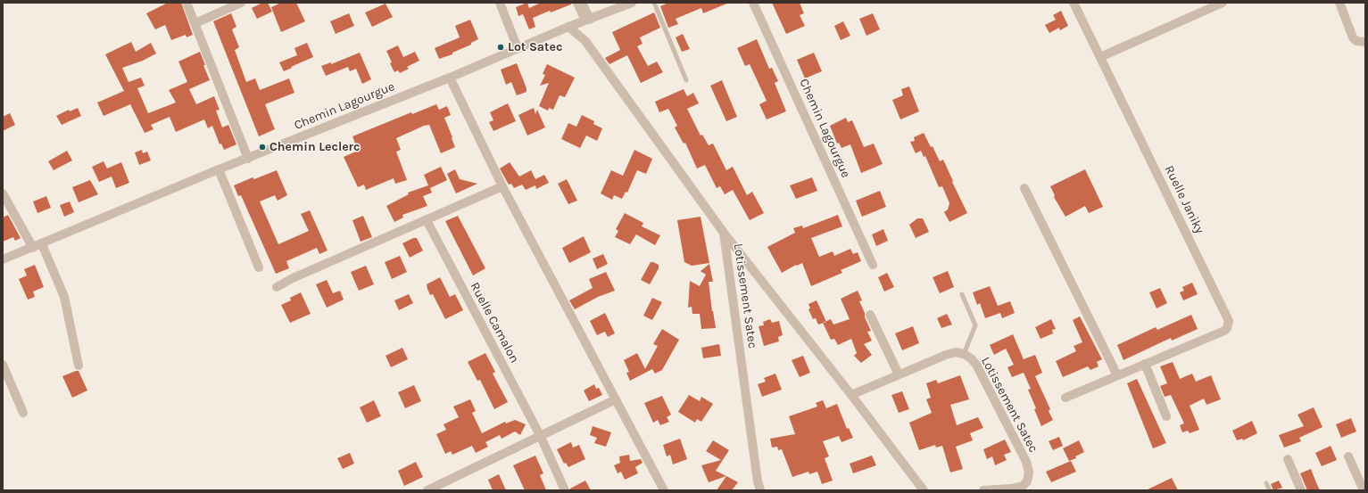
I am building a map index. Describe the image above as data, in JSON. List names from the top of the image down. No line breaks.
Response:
{"streets":{"street":["Chemin Lagourgue","Ruelle Janiky","Lotissement Satec","Ruelle Camalon"]},"crossings":[["Chemin Lagourgue","Lotissement Satec"]],"places":["Lot Satec","Chemin Leclerc"]}
